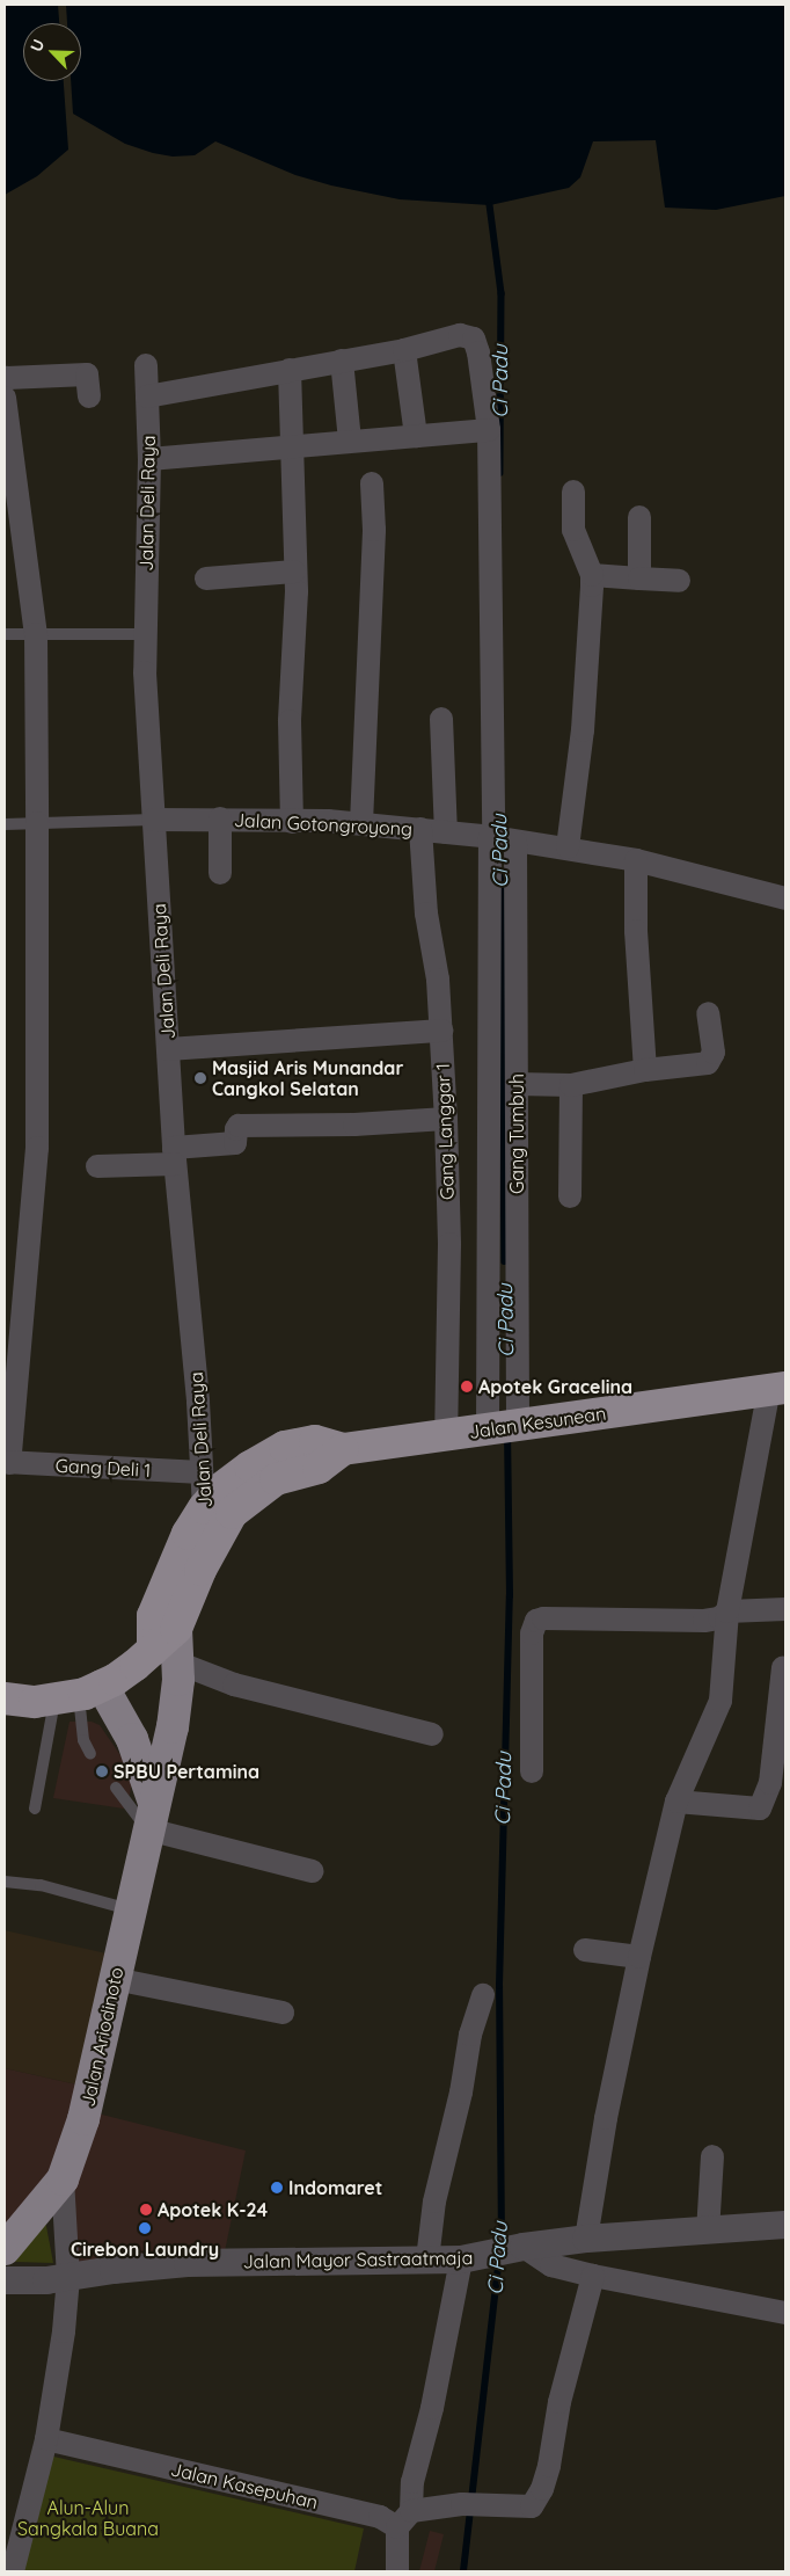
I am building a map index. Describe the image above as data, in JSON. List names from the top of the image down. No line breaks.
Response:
{"streets":{"highway":["Jalan Kesunean"],"main road":["Jalan Ariodinoto"],"street":["Jalan Deli Raya","Jalan Gotongroyong","Gang Langgar 1","Gang Tumbuh","Gang Deli 1","Jalan Mayor Sastraatmaja","Jalan Kasepuhan"]},"crossings":[["Jalan Deli Raya","Jalan Gotongroyong"],["Jalan Deli Raya","Gang Deli 1"],["Jalan Gotongroyong","Gang Langgar 1"],["Jalan Gotongroyong","Gang Tumbuh"],["Gang Langgar 1","Jalan Kesunean"],["Gang Tumbuh","Jalan Kesunean"]],"water":["Ci Padu"],"parks":["Alun-Alun Sangkala Buana"],"places":["Masjid Aris Munandar Cangkol Selatan","Apotek Gracelina","SPBU Pertamina","Indomaret","Apotek K-24","Cirebon Laundry"],"north":"top left"}
